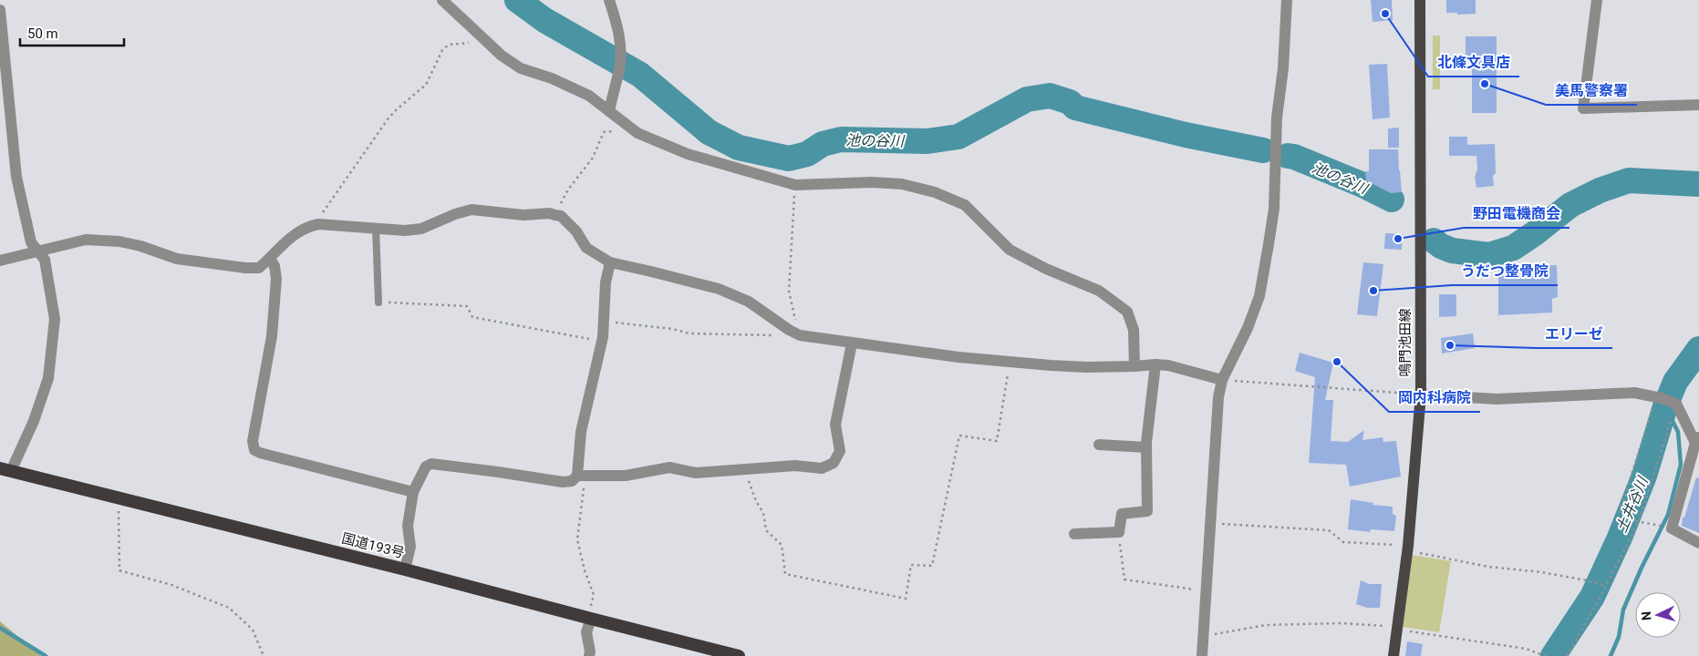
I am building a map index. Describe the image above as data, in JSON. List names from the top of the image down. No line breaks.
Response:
{"streets":{"highway":["国道193号"],"main road":["鳴門池田線"]},"water":["池の谷川","土井谷川"],"places":["北條文具店","美馬警察署","野田電機商会","うだつ整骨院","エリーゼ","岡内科病院"],"scale_bar":"50 m","north":"left"}
